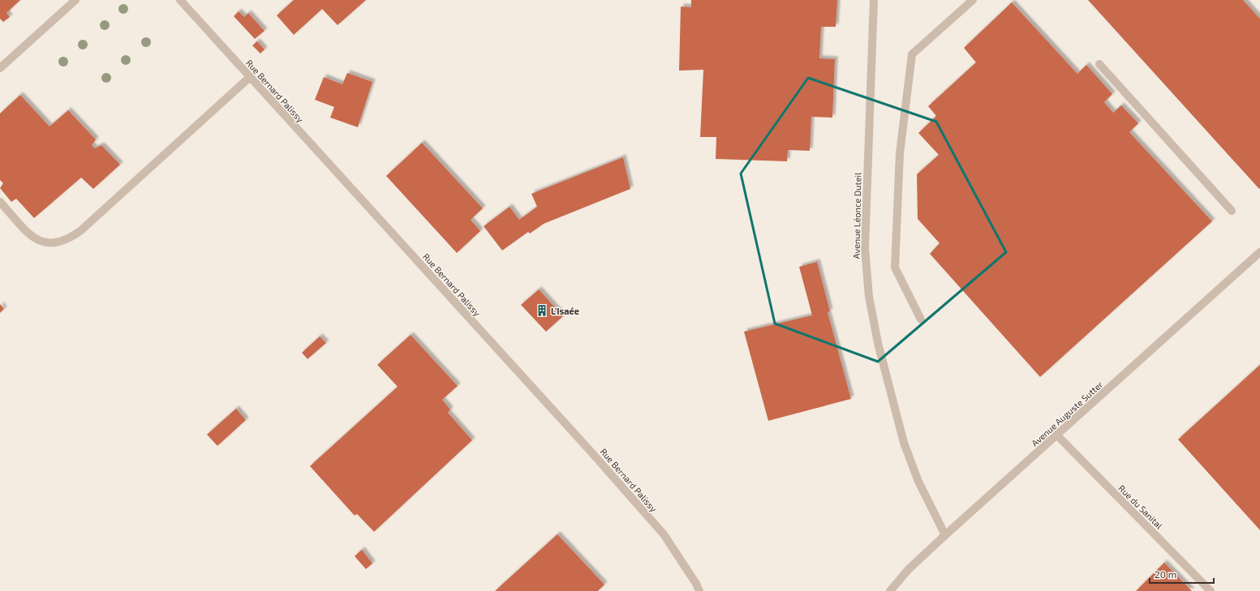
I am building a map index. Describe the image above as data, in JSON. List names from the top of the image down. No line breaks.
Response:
{"streets":{"street":["Rue Bernard Palissy","Avenue Léonce Duteil","Avenue Auguste Sutter","Rue du Sanital"]},"crossings":[["Avenue Léonce Duteil","Avenue Auguste Sutter"],["Avenue Auguste Sutter","Rue du Sanital"]],"places":{"building":["L'Isaée"]},"scale_bar":"20 m"}
